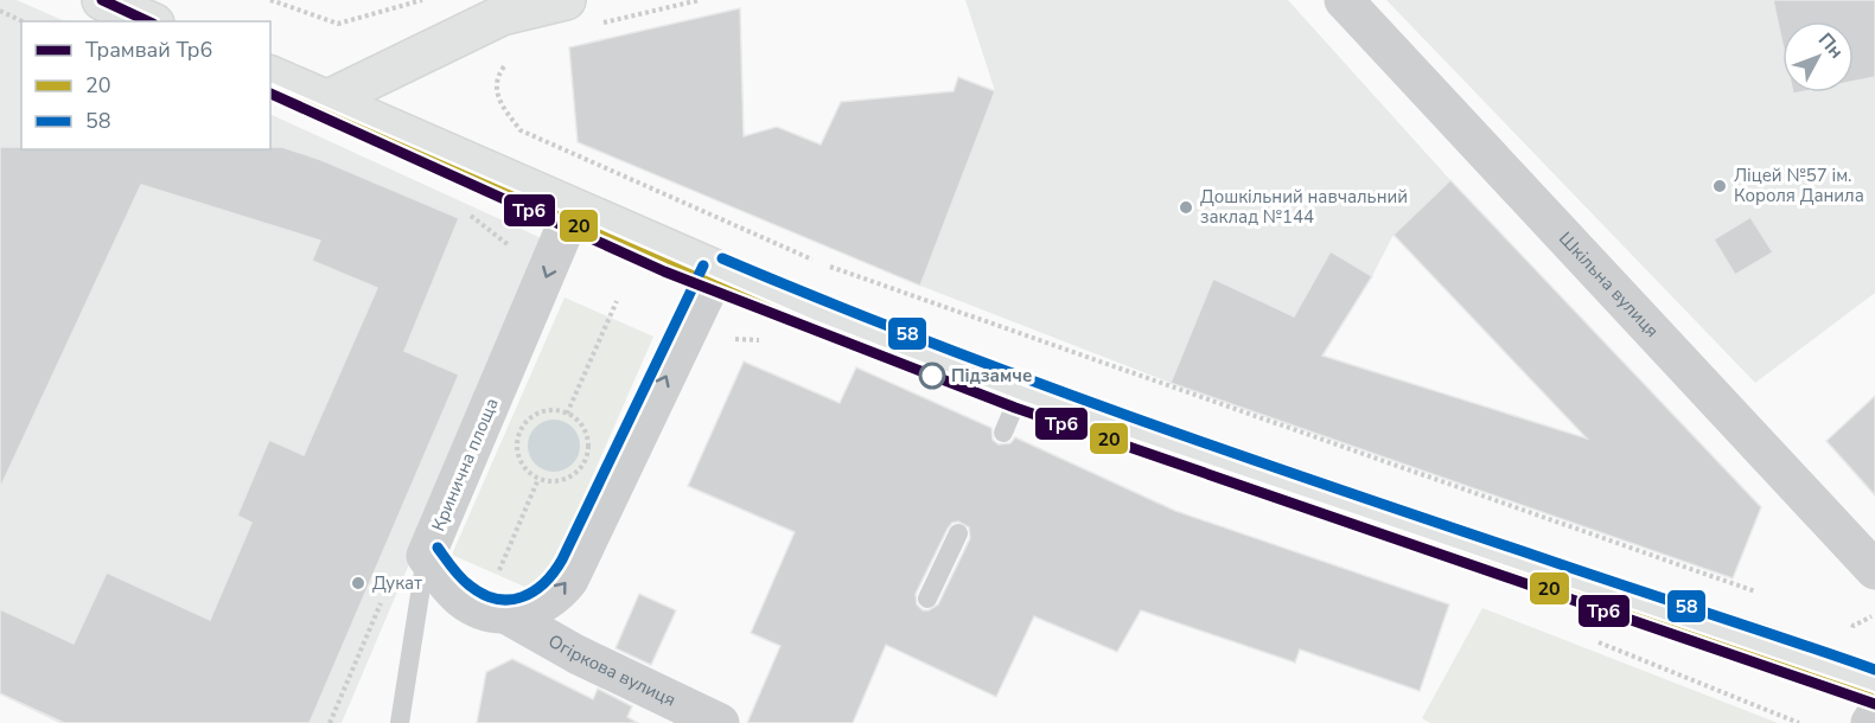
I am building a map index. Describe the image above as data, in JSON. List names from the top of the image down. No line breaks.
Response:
{"streets":{"street":["Шкільна вулиця","Кринична площа","Огіркова вулиця"]},"places":["Ліцей №57 ім. Короля Данила","Дошкільний навчальний заклад №144","Підзамче","Дукат"],"lines":["tram line Тр6","transit line 20","transit line 58"],"legend":["Трамвай Тр6","20","58"],"north":"top right"}
